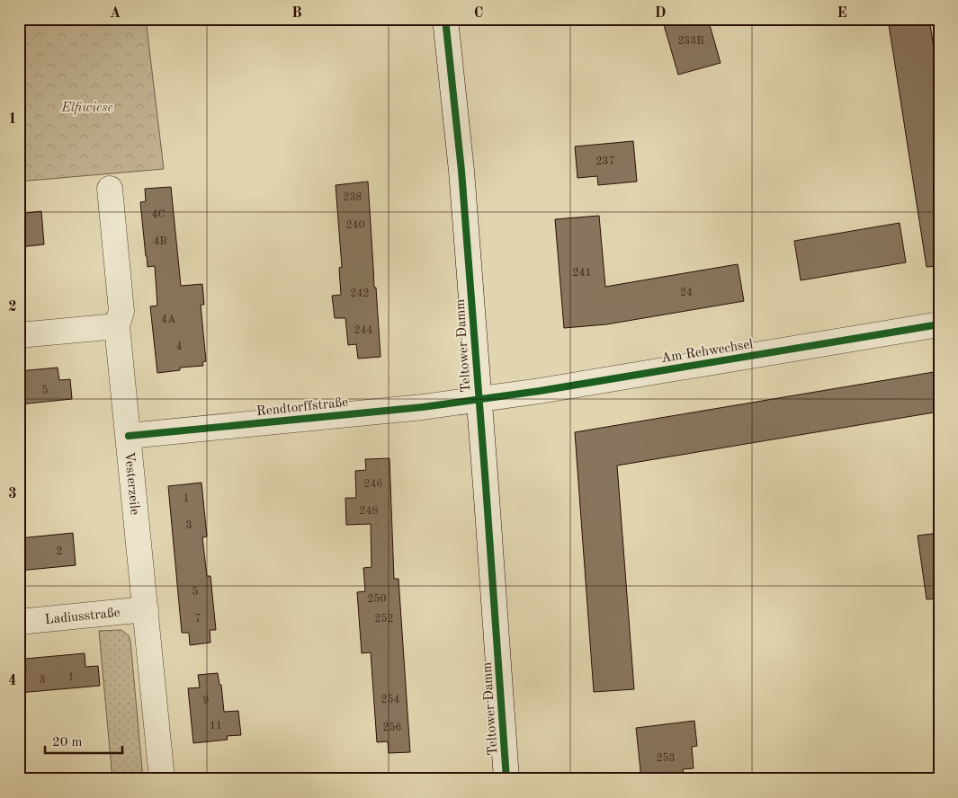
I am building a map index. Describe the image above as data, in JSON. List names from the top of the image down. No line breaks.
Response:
{"streets":{"street":["Teltower Damm","Am Rehwechsel","Rendtorffstraße","Vesterzeile","Ladiusstraße"]},"crossings":[["Teltower Damm","Am Rehwechsel"],["Teltower Damm","Rendtorffstraße"],["Am Rehwechsel","Rendtorffstraße"],["Rendtorffstraße","Vesterzeile"],["Vesterzeile","Ladiusstraße"]],"parks":["Elfiwiese"],"house_numbers":["233B","237","238","4C","240","4B","241","24","242","4A","244","4","5","246","1","248","3","2","5","250","7","252","1","3","254","9","11","256","253"],"scale_bar":"20 m","grid":{"columns":["A","B","C","D","E"],"rows":["1","2","3","4"]}}
